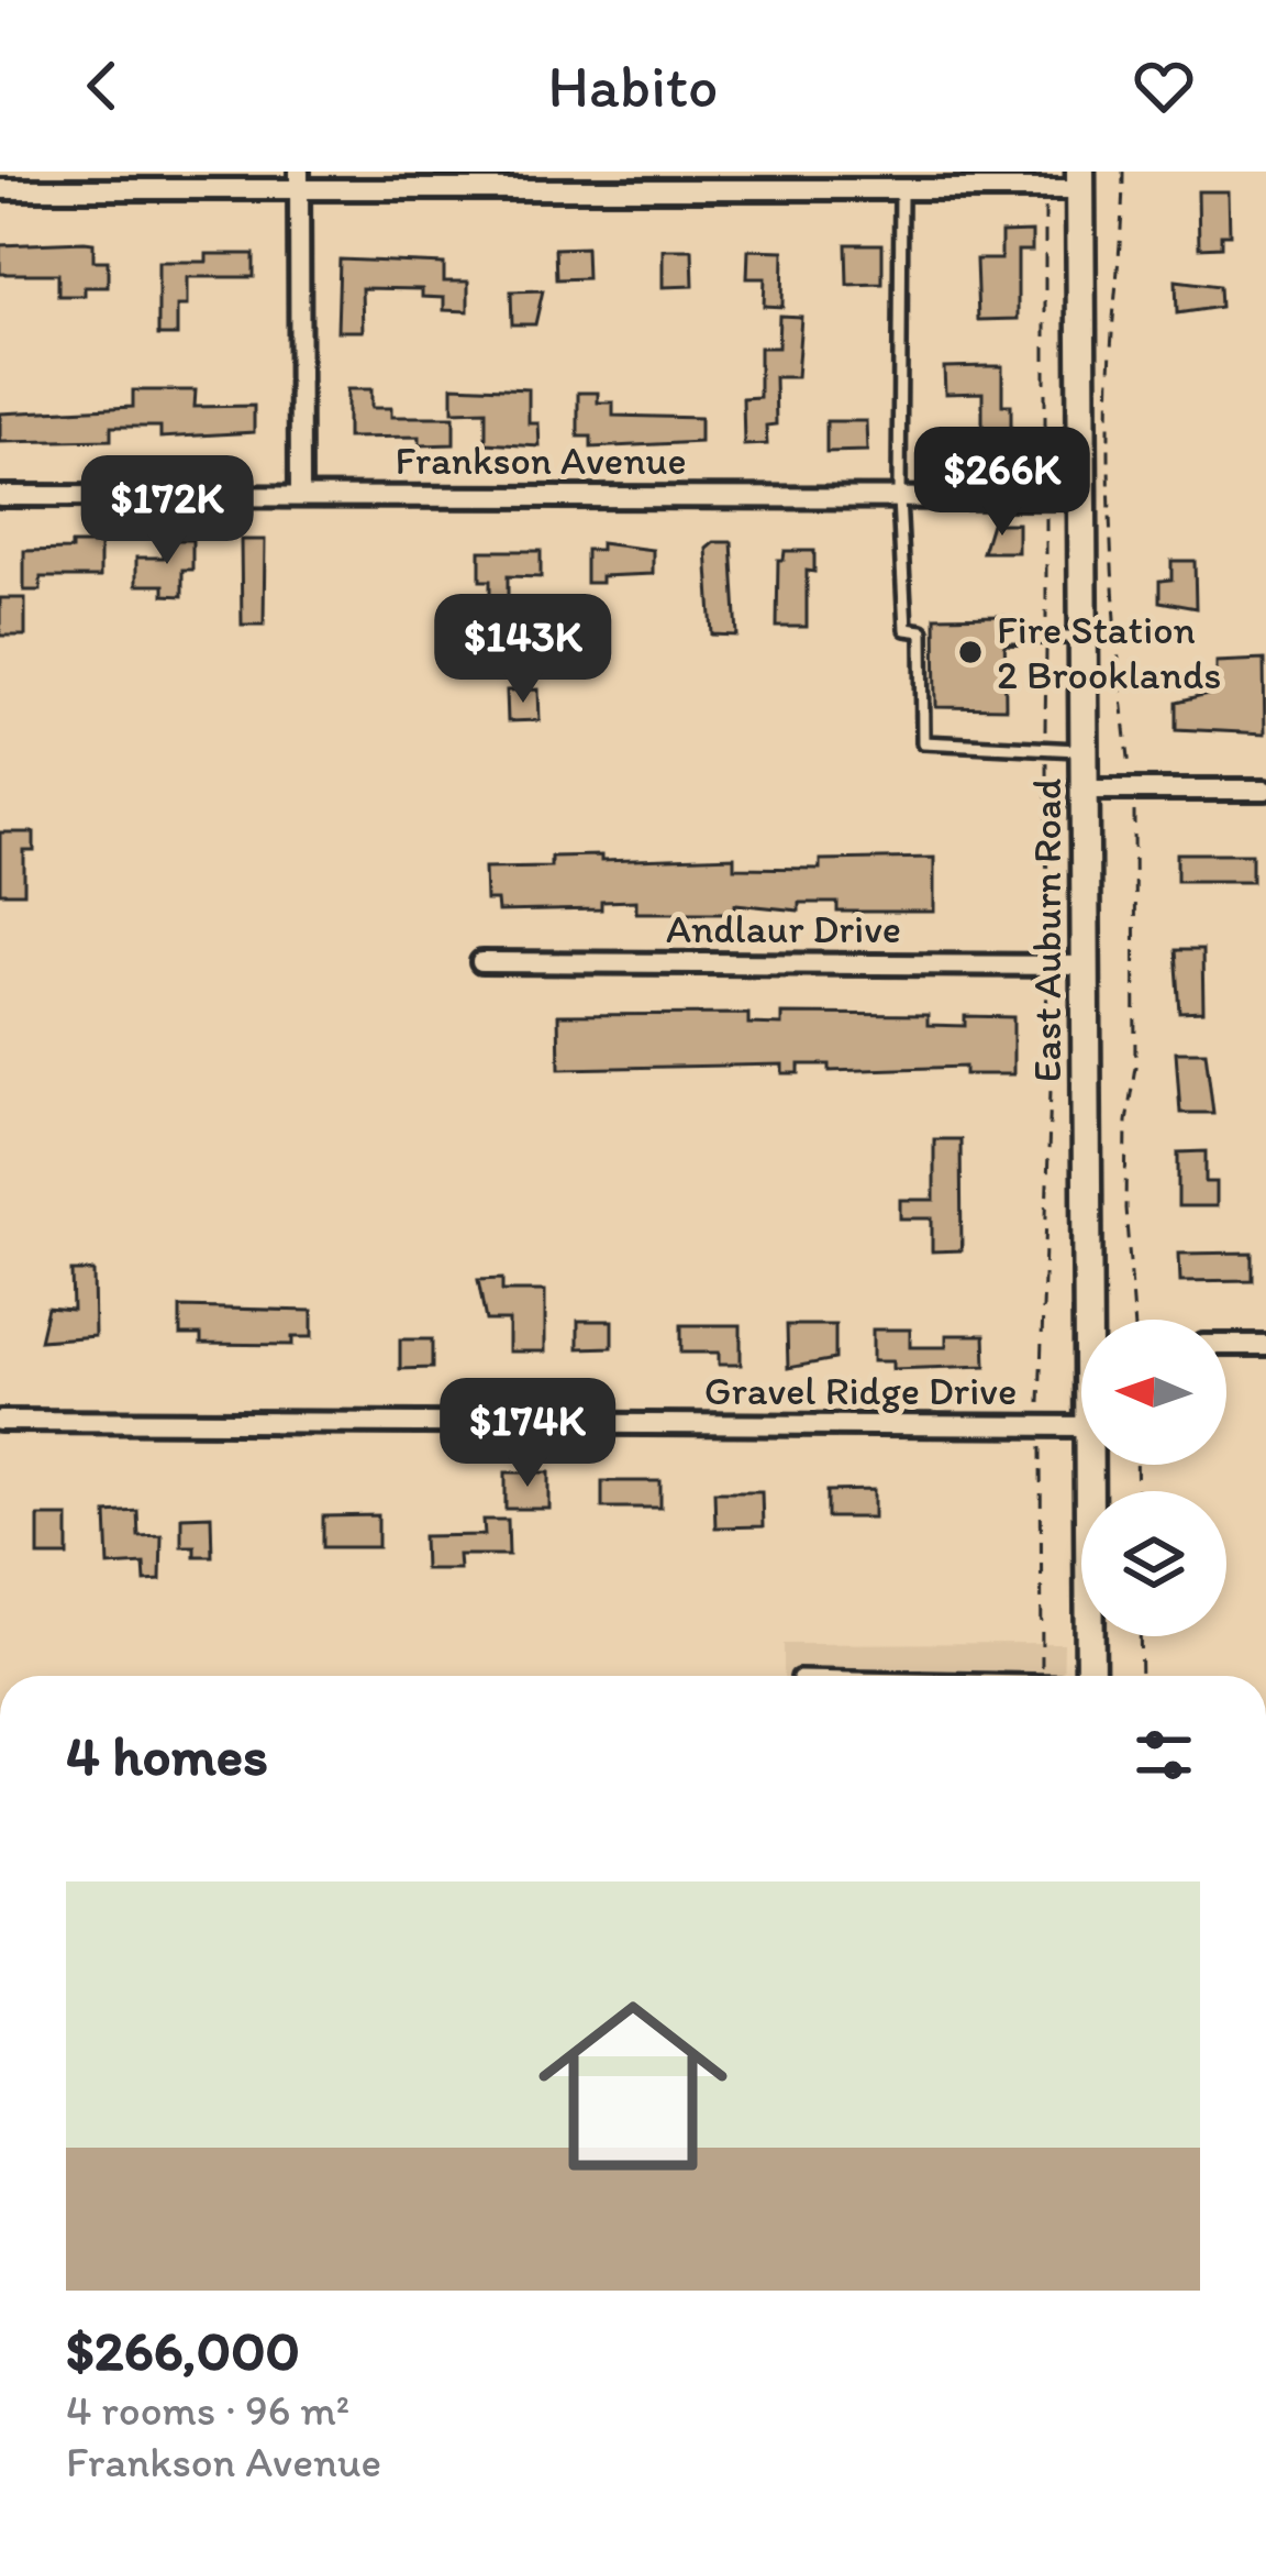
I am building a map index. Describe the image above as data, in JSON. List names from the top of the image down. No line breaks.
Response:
{"streets":{"main road":["East Auburn Road"],"street":["Frankson Avenue","Andlaur Drive","Gravel Ridge Drive"]},"crossings":[["Frankson Avenue","East Auburn Road"],["Andlaur Drive","East Auburn Road"]],"places":["Fire Station 2 Brooklands"],"north":"left","page":{"header":"Habito","price":["$266K","$172K","$143K","$174K"],"heading":"4 homes","list":[{"name":"$266,000","note":"4 rooms · 96 m² · Frankson Avenue"}]}}
